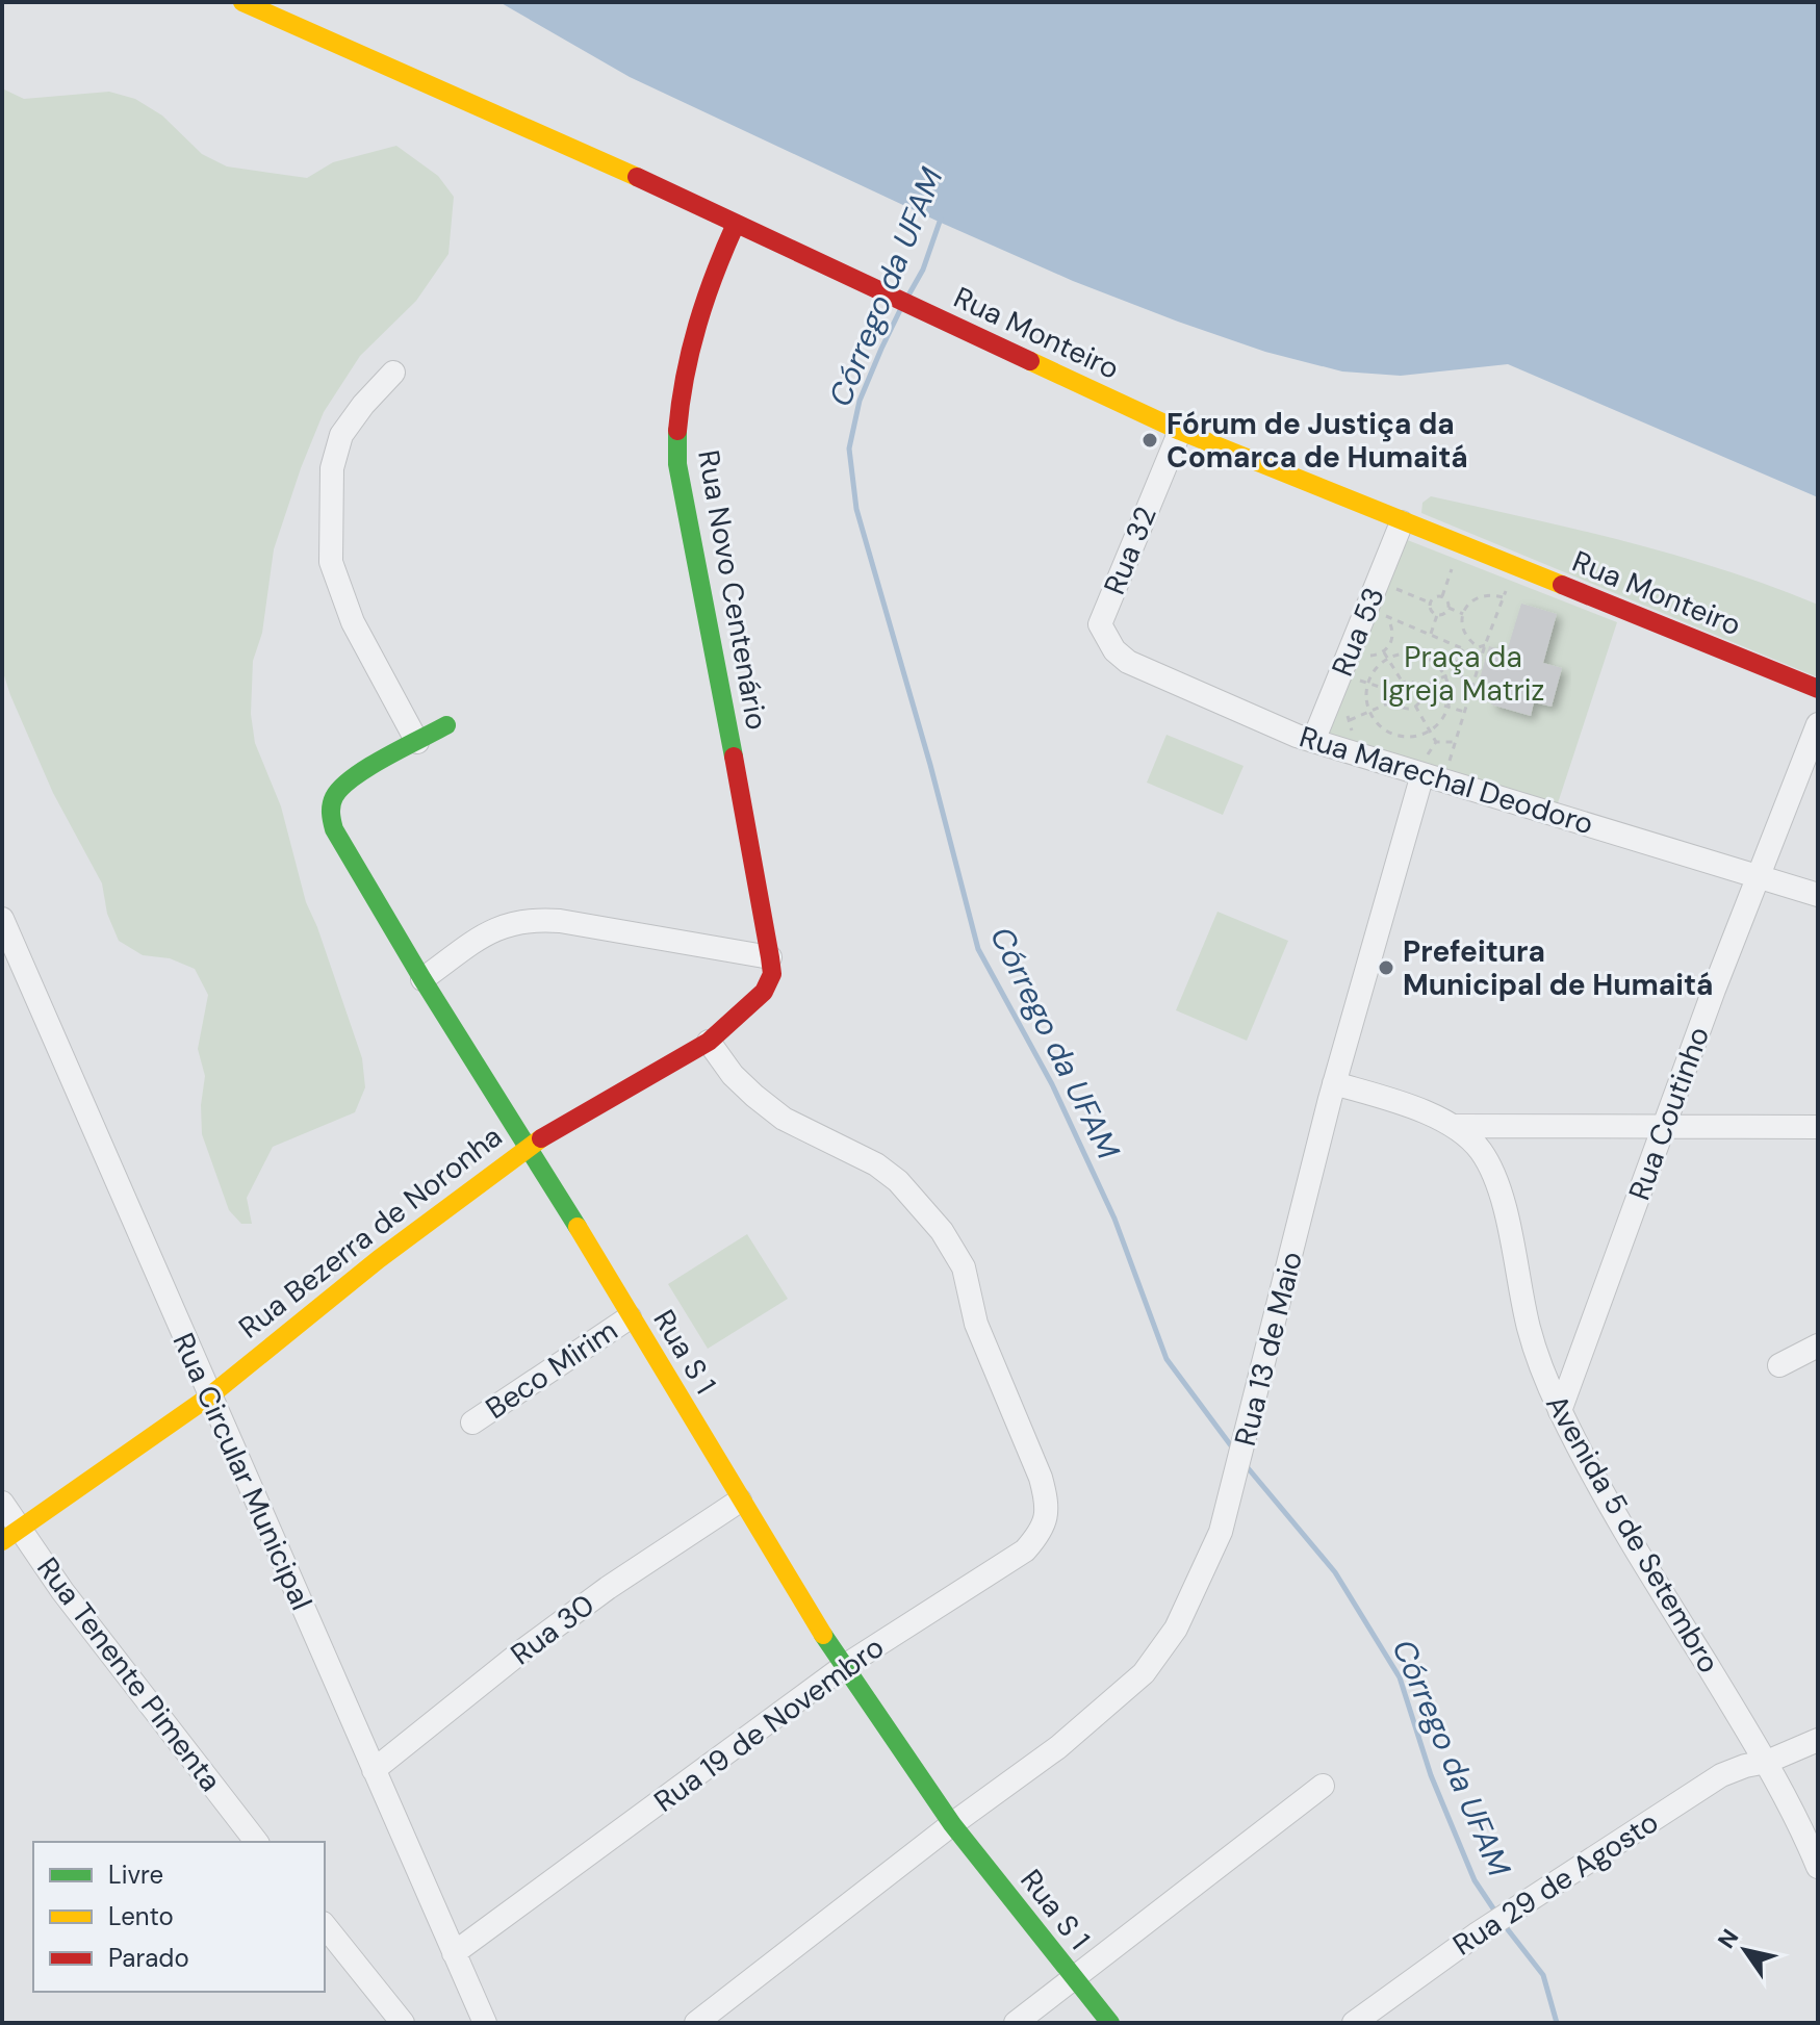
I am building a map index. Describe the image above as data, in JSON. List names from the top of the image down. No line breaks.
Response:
{"streets":{"street":["Rua Monteiro","Rua 32","Rua Novo Centenário","Rua 53","Rua Marechal Deodoro","Rua Coutinho","Rua Bezerra de Noronha","Rua 13 de Maio","Rua S 1","Beco Mirim","Rua Circular Municipal","Avenida 5 de Setembro","Rua 30","Rua Tenente Pimenta","Rua 19 de Novembro","Rua 29 de Agosto"]},"crossings":[["Rua Monteiro","Rua 32"],["Rua Monteiro","Rua Novo Centenário"],["Rua Monteiro","Rua 53"],["Rua 32","Rua Marechal Deodoro"],["Rua Novo Centenário","Rua Bezerra de Noronha"],["Rua 53","Rua Marechal Deodoro"],["Rua Marechal Deodoro","Rua Coutinho"],["Rua Marechal Deodoro","Rua 13 de Maio"],["Rua Coutinho","Avenida 5 de Setembro"],["Rua Bezerra de Noronha","Rua S 1"],["Rua Bezerra de Noronha","Rua Circular Municipal"],["Rua Bezerra de Noronha","Rua Tenente Pimenta"],["Rua Bezerra de Noronha","Rua 19 de Novembro"],["Rua 13 de Maio","Rua S 1"],["Rua 13 de Maio","Avenida 5 de Setembro"],["Rua S 1","Beco Mirim"],["Rua S 1","Rua 30"],["Rua S 1","Rua 19 de Novembro"],["Rua Circular Municipal","Rua 30"],["Rua Circular Municipal","Rua 19 de Novembro"],["Avenida 5 de Setembro","Rua 29 de Agosto"]],"water":["Córrego da UFAM"],"parks":["Praça da Igreja Matriz"],"places":["Fórum de Justiça da Comarca de Humaitá","Prefeitura Municipal de Humaitá"],"legend":["Livre","Lento","Parado"],"north":"top left"}
